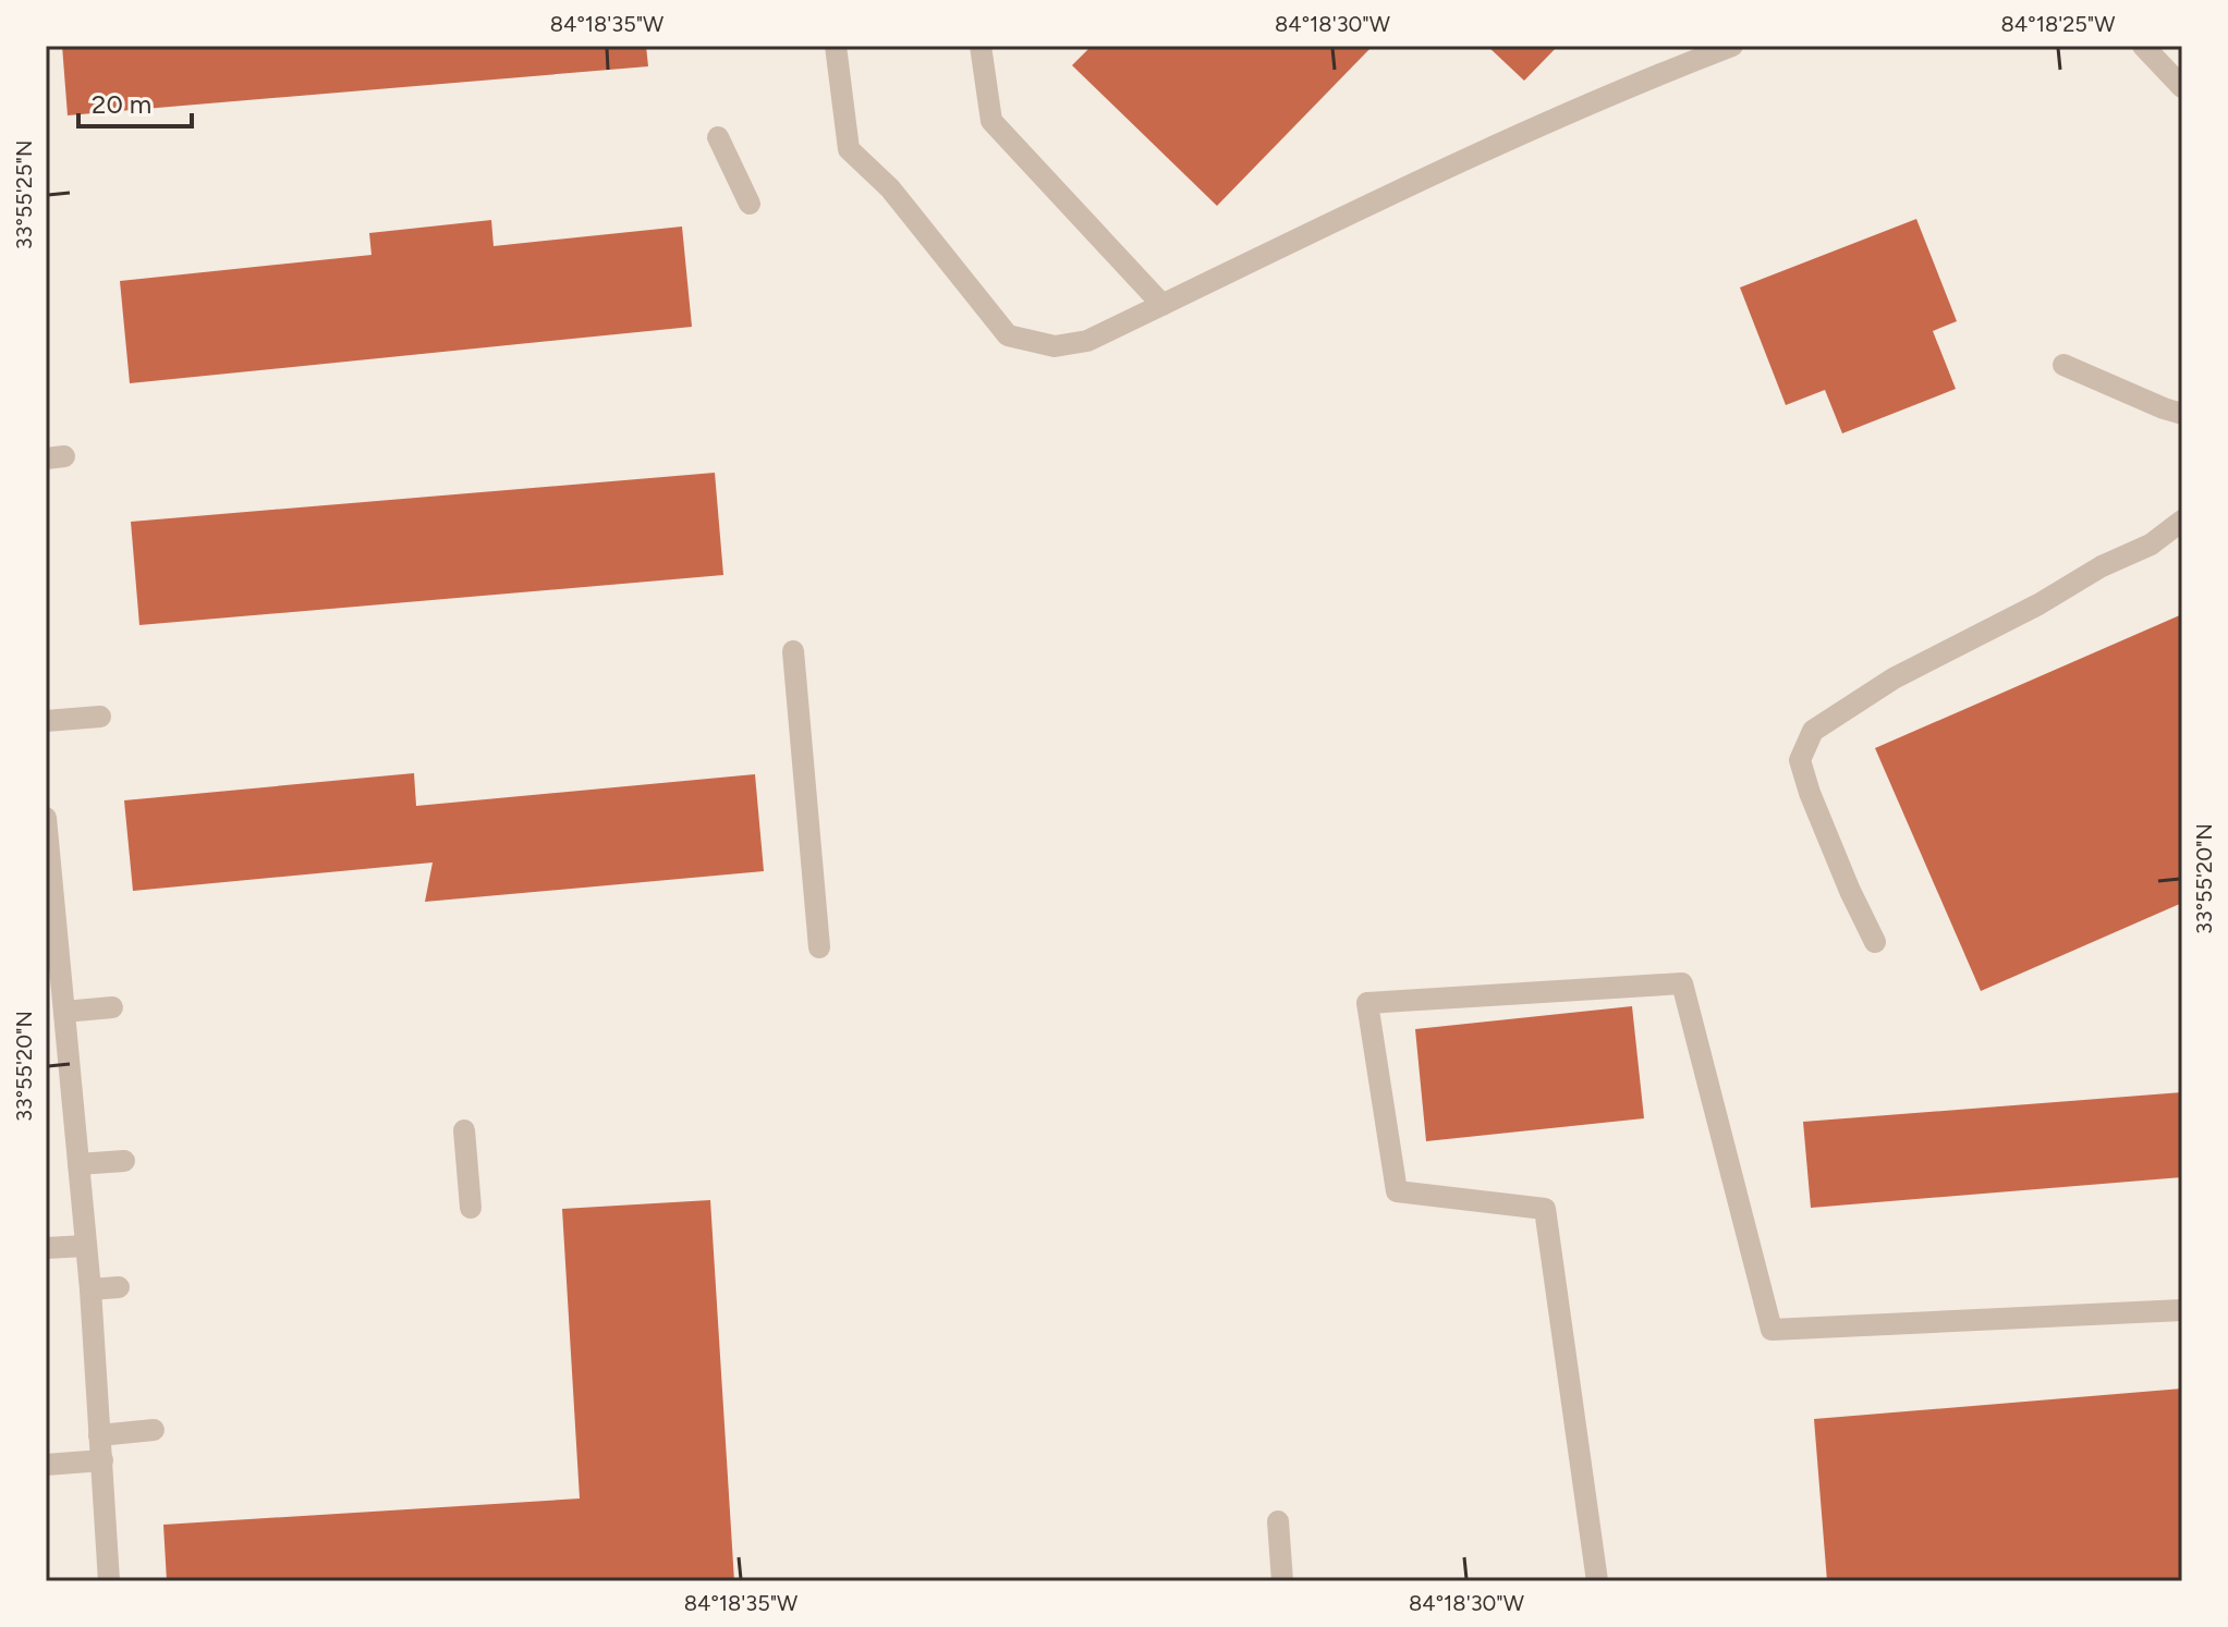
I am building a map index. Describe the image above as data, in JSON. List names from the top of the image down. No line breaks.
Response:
{"scale_bar":"20 m","coordinates":["84°18'35\"W","84°18'30\"W","84°18'25\"W","33°55'25\"N","33°55'20\"N"]}
